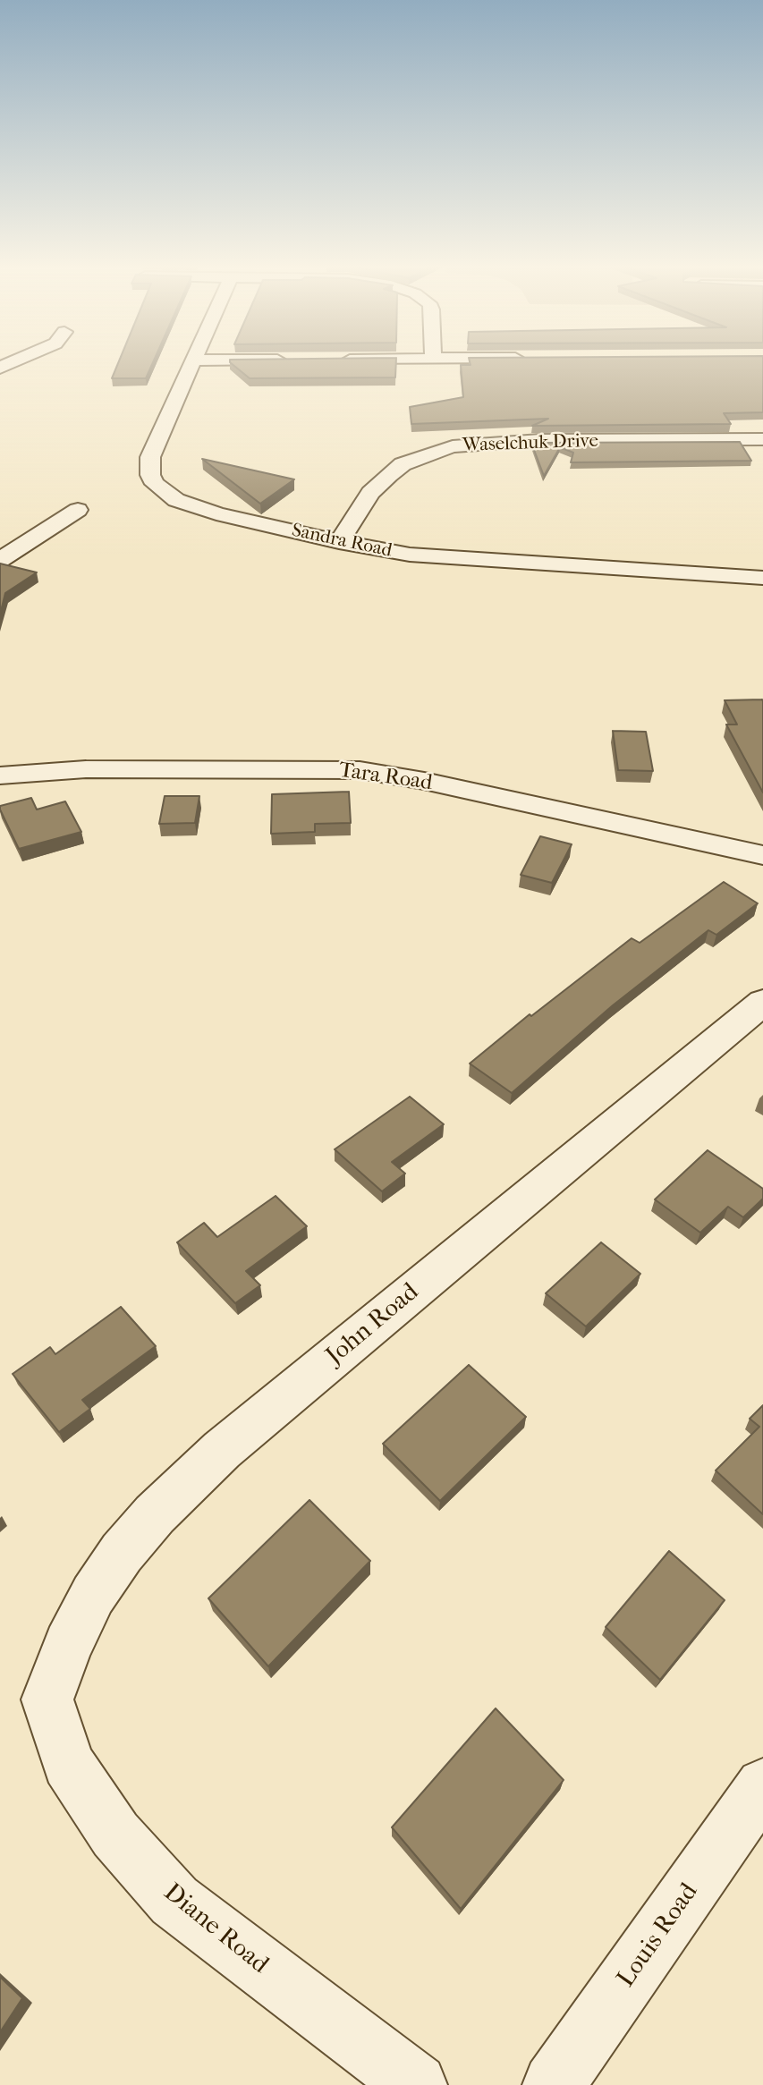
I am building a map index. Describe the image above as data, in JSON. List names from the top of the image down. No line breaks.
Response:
{"streets":{"street":["Waselchuk Drive","Sandra Road","Tara Road","John Road","Diane Road","Louis Road"]},"crossings":[["Waselchuk Drive","Sandra Road"],["John Road","Diane Road"]]}
